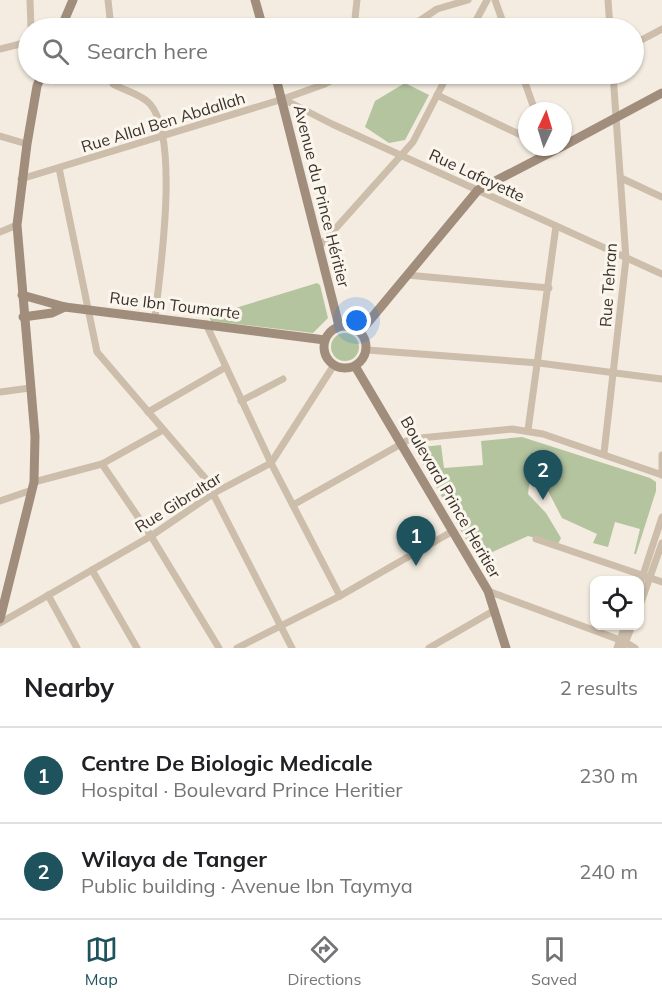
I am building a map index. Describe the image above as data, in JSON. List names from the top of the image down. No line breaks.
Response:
{"streets":{"street":["Rue Allal Ben Abdallah","Rue Lafayette","Avenue du Prince Héritier","Rue Tehran","Rue Ibn Toumarte","Boulevard Prince Heritier","Rue Gibraltar"]},"crossings":[["Rue Allal Ben Abdallah","Rue Lafayette"],["Rue Allal Ben Abdallah","Avenue du Prince Héritier"],["Rue Lafayette","Avenue du Prince Héritier"],["Rue Lafayette","Rue Tehran"],["Avenue du Prince Héritier","Rue Ibn Toumarte"],["Avenue du Prince Héritier","Boulevard Prince Heritier"],["Rue Ibn Toumarte","Boulevard Prince Heritier"]],"north":"top","page":{"search":"Search here","pins":["2","1"],"heading":["Nearby","2 results"],"list":[{"mark":"1","name":"Centre De Biologic Medicale","note":"Hospital · Boulevard Prince Heritier","value":"230 m"},{"mark":"2","name":"Wilaya de Tanger","note":"Public building · Avenue Ibn Taymya","value":"240 m"}],"nav":["Map","Directions","Saved"]}}
